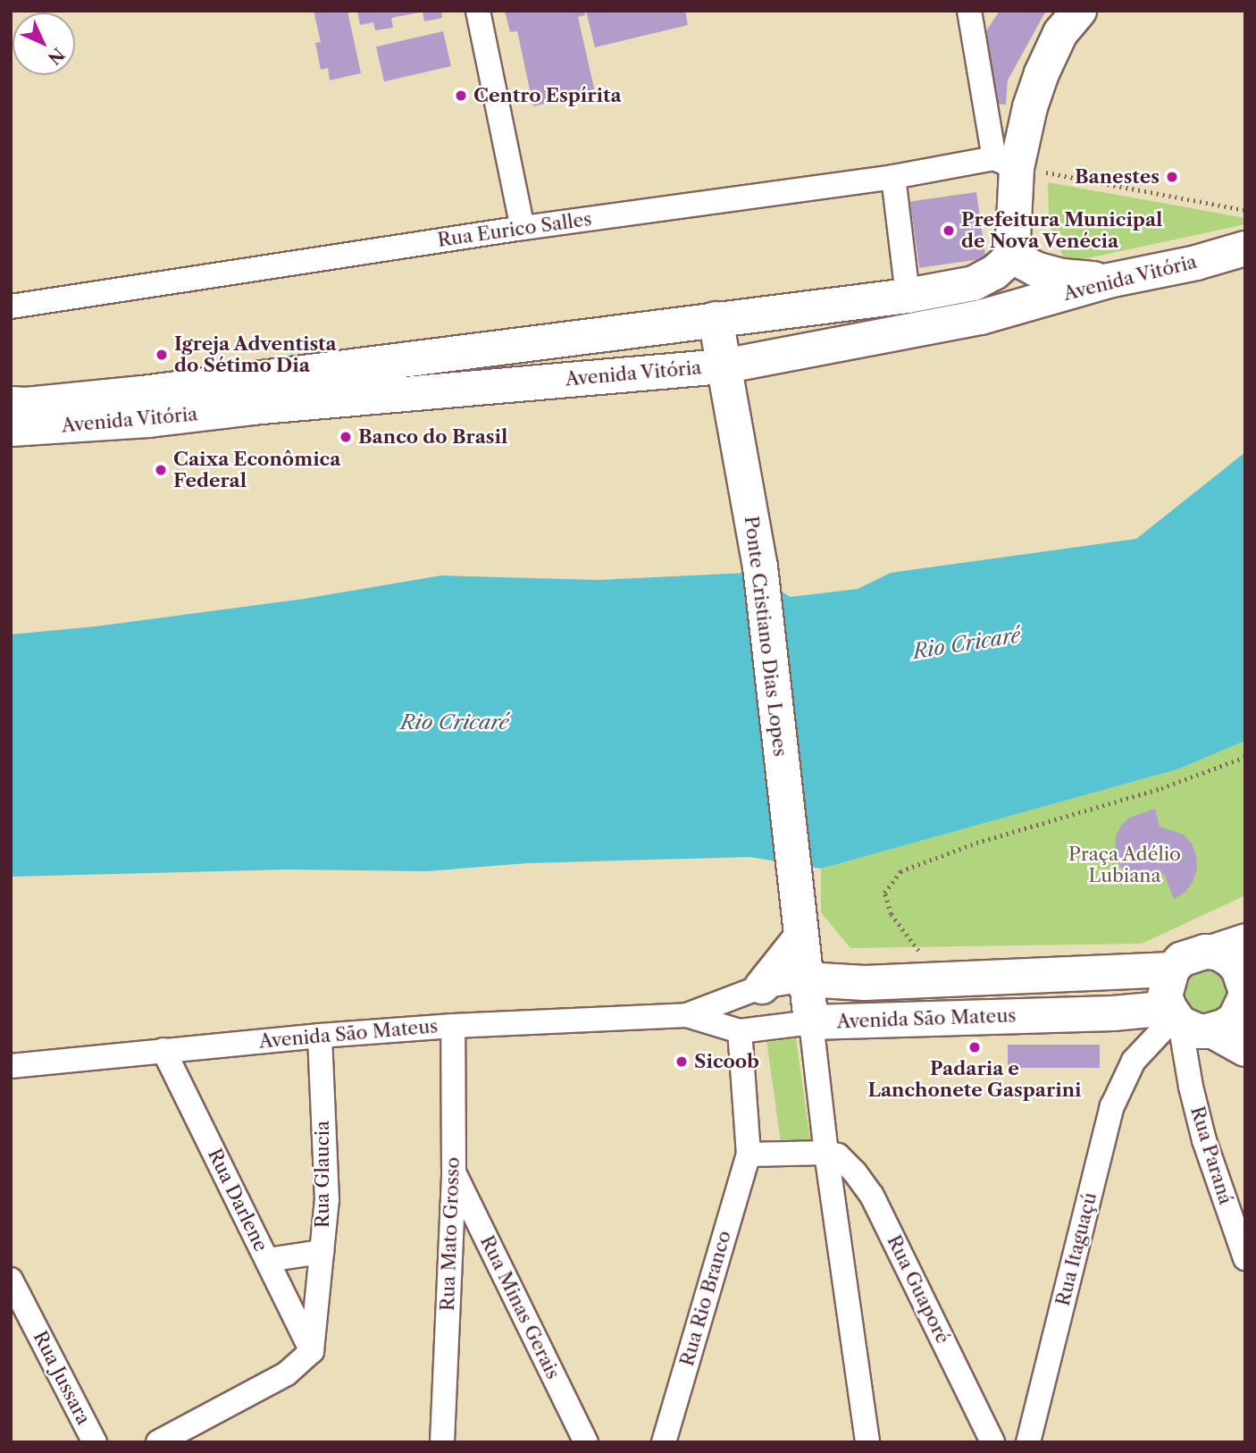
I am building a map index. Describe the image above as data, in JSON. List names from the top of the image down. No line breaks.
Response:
{"streets":{"main road":["Avenida Vitória","Ponte Cristiano Dias Lopes","Avenida São Mateus"],"street":["Rua Eurico Salles","Rua Paraná","Rua Glaucia","Rua Darlene","Rua Mato Grosso","Rua Itaguaçú","Rua Guaporé","Rua Rio Branco","Rua Minas Gerais","Rua Jussara"]},"crossings":[["Avenida Vitória","Ponte Cristiano Dias Lopes"],["Ponte Cristiano Dias Lopes","Avenida São Mateus"],["Avenida São Mateus","Rua Paraná"],["Avenida São Mateus","Rua Glaucia"],["Avenida São Mateus","Rua Darlene"],["Avenida São Mateus","Rua Mato Grosso"],["Avenida São Mateus","Rua Itaguaçú"],["Rua Paraná","Rua Itaguaçú"],["Rua Glaucia","Rua Darlene"],["Rua Mato Grosso","Rua Minas Gerais"]],"water":["Rio Cricaré"],"parks":["Praça Adélio Lubiana"],"places":["Centro Espírita","Banestes","Prefeitura Municipal de Nova Venécia","Igreja Adventista do Sétimo Dia","Banco do Brasil","Caixa Econômica Federal","Padaria e Lanchonete Gasparini","Sicoob"],"north":"bottom right"}
